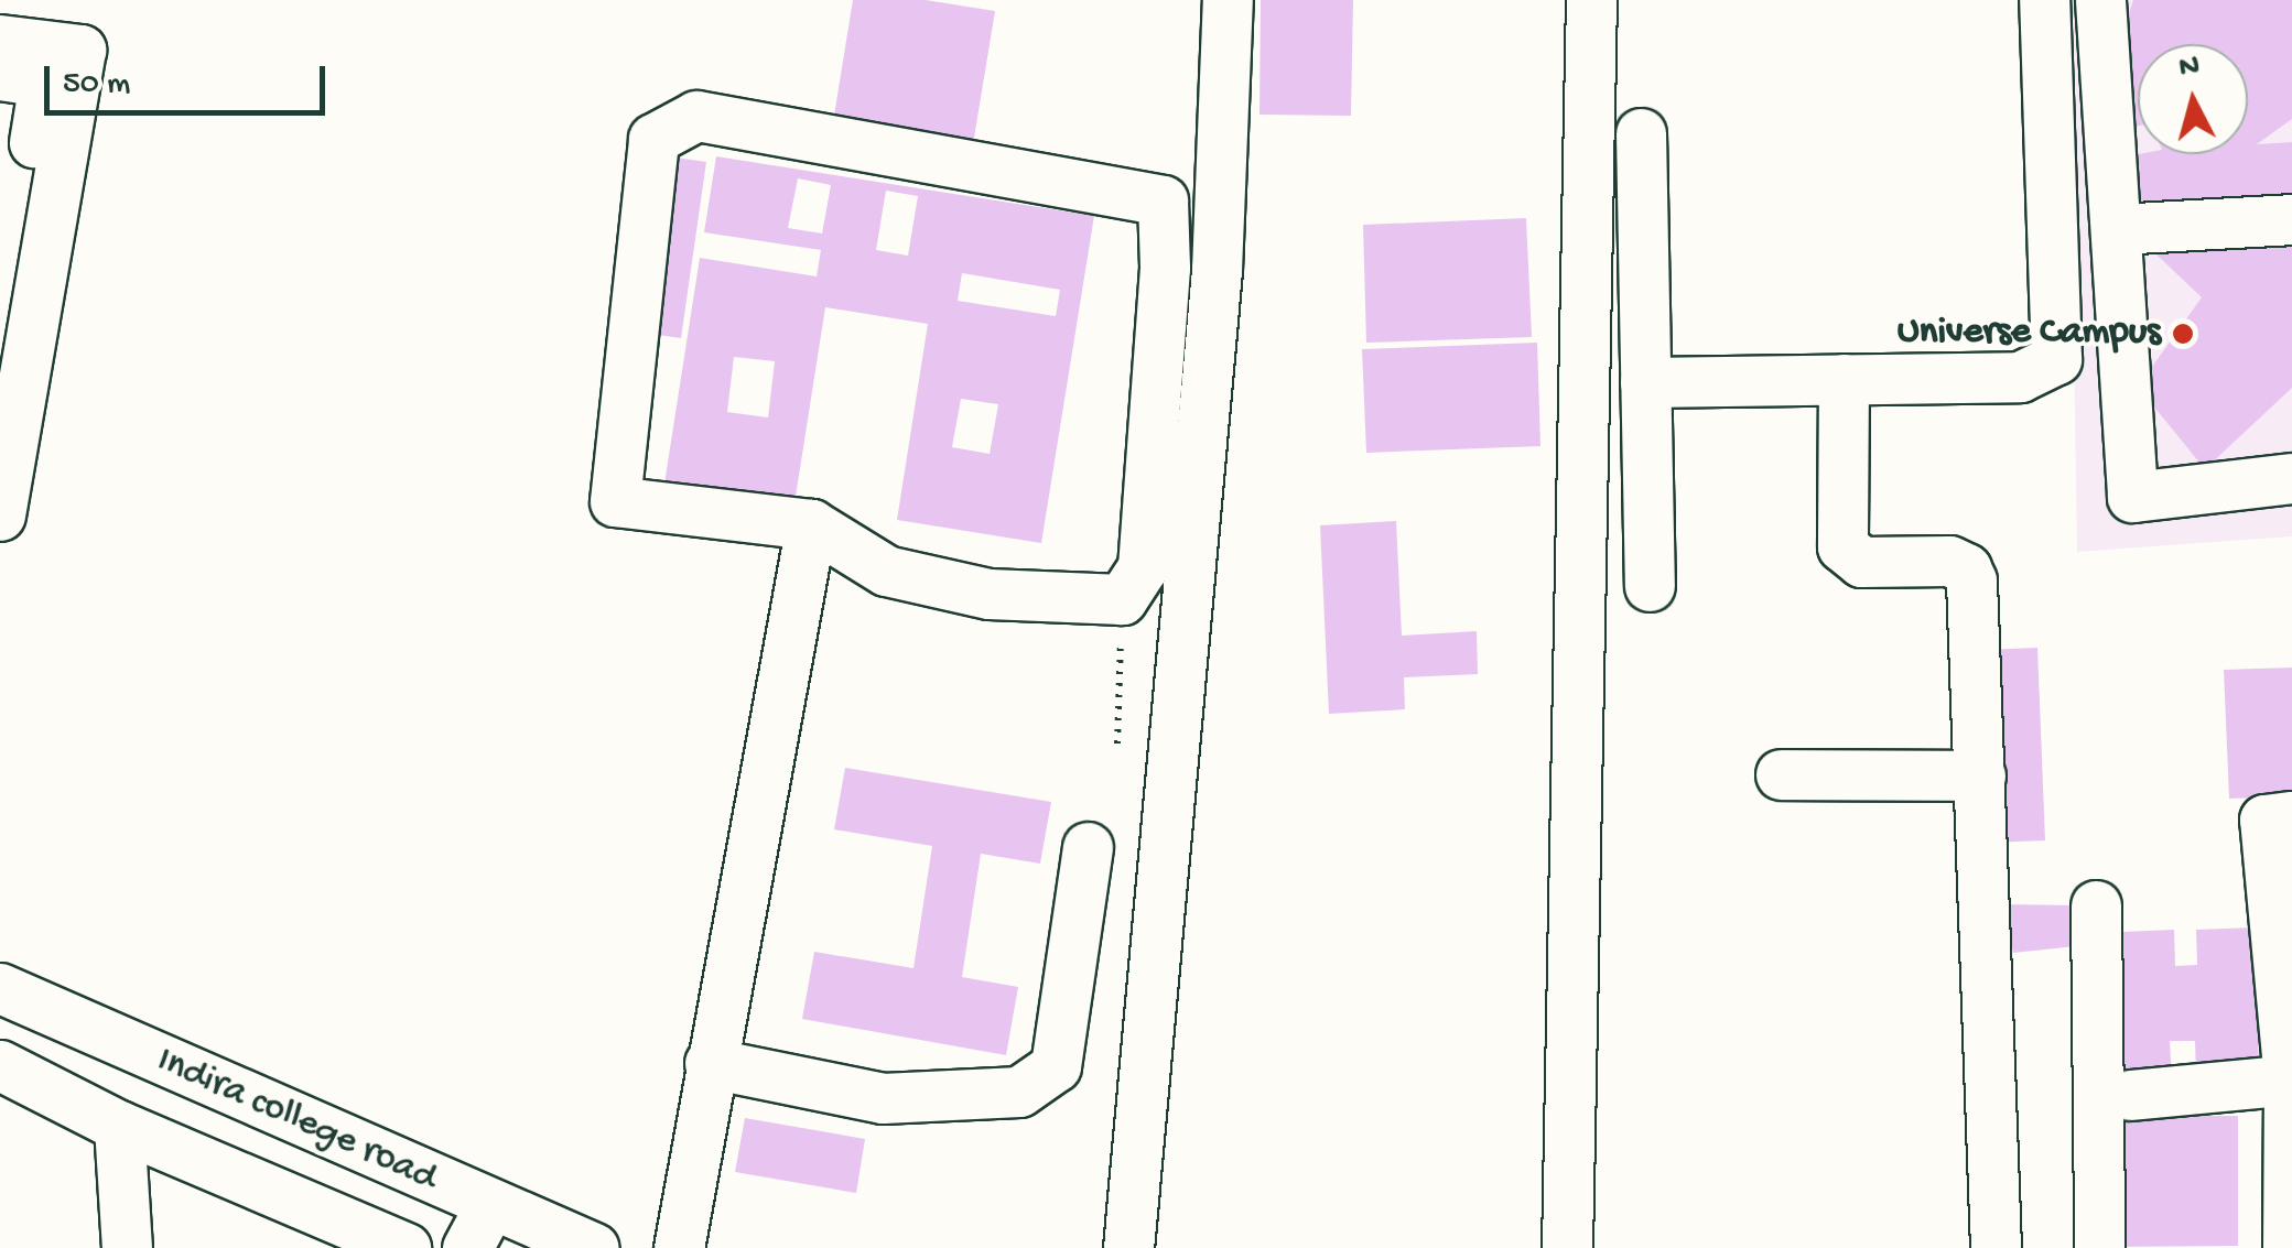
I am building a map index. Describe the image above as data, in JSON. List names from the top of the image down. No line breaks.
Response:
{"streets":{"street":["Indira college road"]},"places":["Universe Campus"],"scale_bar":"50 m","north":"top"}
